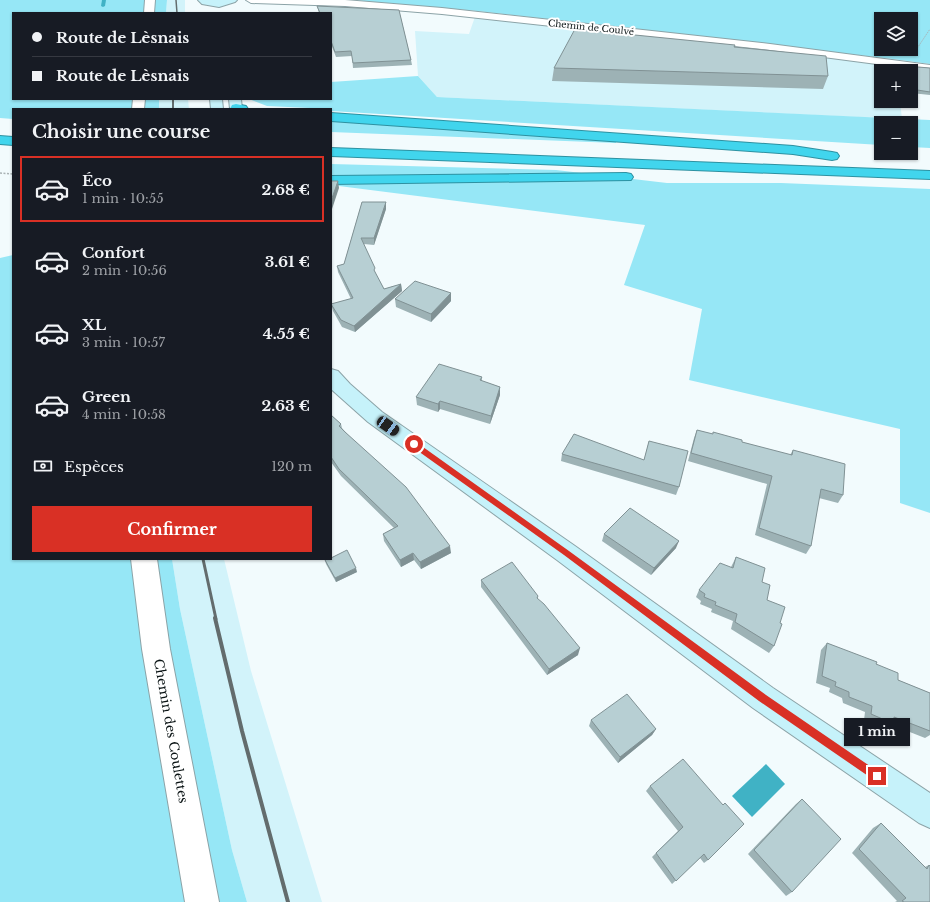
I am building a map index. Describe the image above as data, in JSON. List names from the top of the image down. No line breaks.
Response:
{"streets":{"street":["Chemin de Coulvé","Chemin des Coulettes"]},"page":{"map_buttons":["+","−"],"banner":["Route de Lèsnais","Route de Lèsnais"],"heading":"Choisir une course","list":[{"name":"Éco","note":"1 min · 10:55","value":"2.68 €"},{"name":"Confort","note":"2 min · 10:56","value":"3.61 €"},{"name":"XL","note":"3 min · 10:57","value":"4.55 €"},{"name":"Green","note":"4 min · 10:58","value":"2.63 €"}],"pay":["Espèces","120 m"],"buttons":"Confirmer","bubble":"1 min"}}
